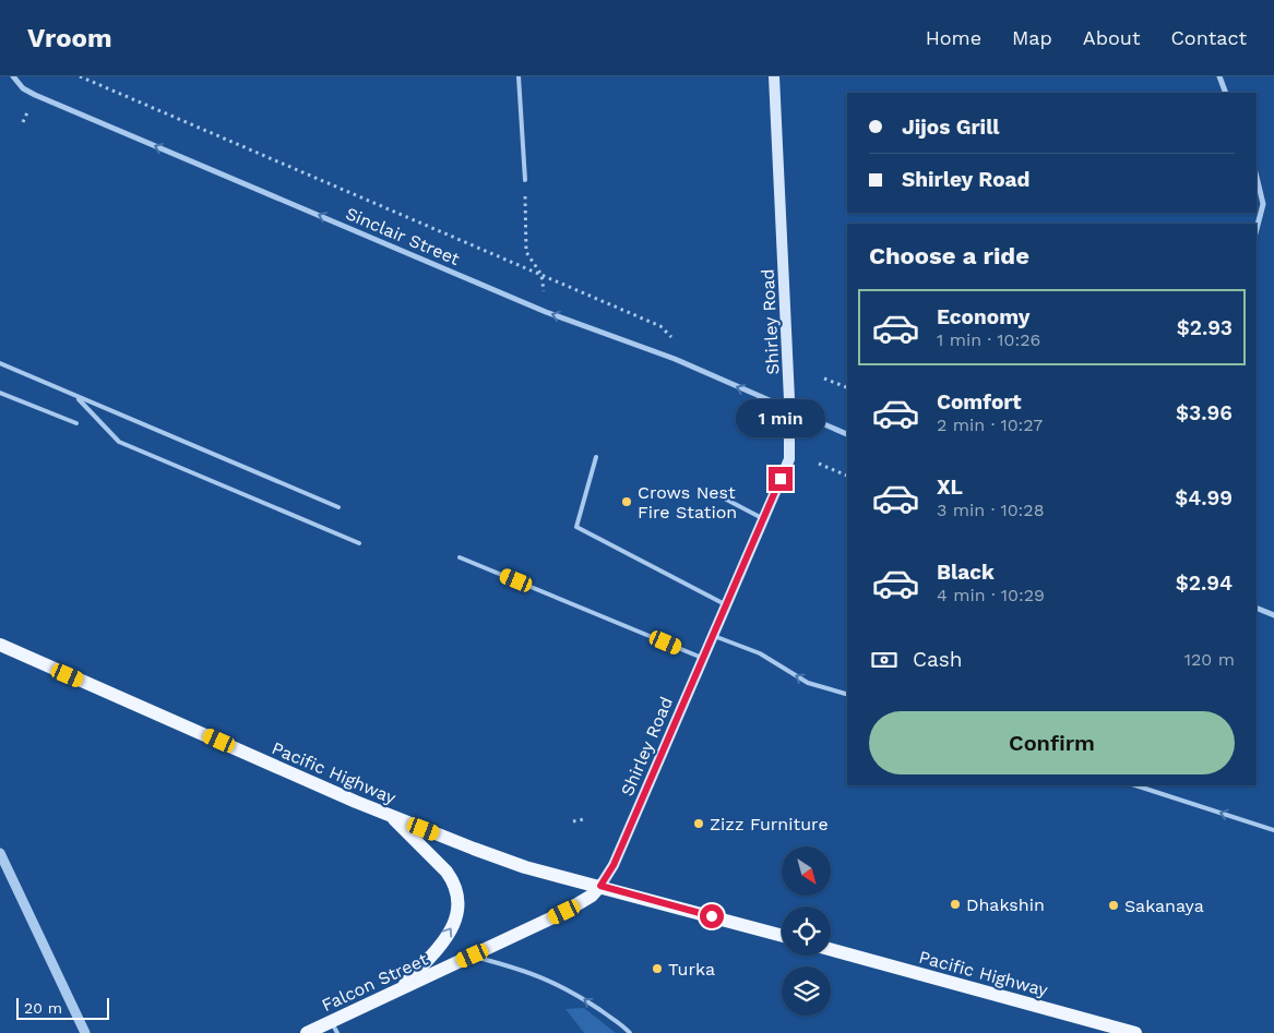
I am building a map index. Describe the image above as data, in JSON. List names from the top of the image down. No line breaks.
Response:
{"streets":{"main road":["Shirley Road","Pacific Highway","Falcon Street"],"street":["Sinclair Street"]},"crossings":[["Sinclair Street","Shirley Road"],["Shirley Road","Pacific Highway"],["Shirley Road","Falcon Street"],["Pacific Highway","Falcon Street"]],"one_way":["Sinclair Street"],"places":["Crows Nest Fire Station","Zizz Furniture","Dhakshin","Sakanaya","Turka"],"scale_bar":"20 m","north":"bottom right","page":{"header":"Vroom","nav":["Home","Map","About","Contact"],"banner":["Jijos Grill","Shirley Road"],"heading":"Choose a ride","list":[{"name":"Economy","note":"1 min · 10:26","value":"$2.93"},{"name":"Comfort","note":"2 min · 10:27","value":"$3.96"},{"name":"XL","note":"3 min · 10:28","value":"$4.99"},{"name":"Black","note":"4 min · 10:29","value":"$2.94"}],"bubble":"1 min","pay":["Cash","120 m"],"buttons":"Confirm","scale":"20 m"}}
